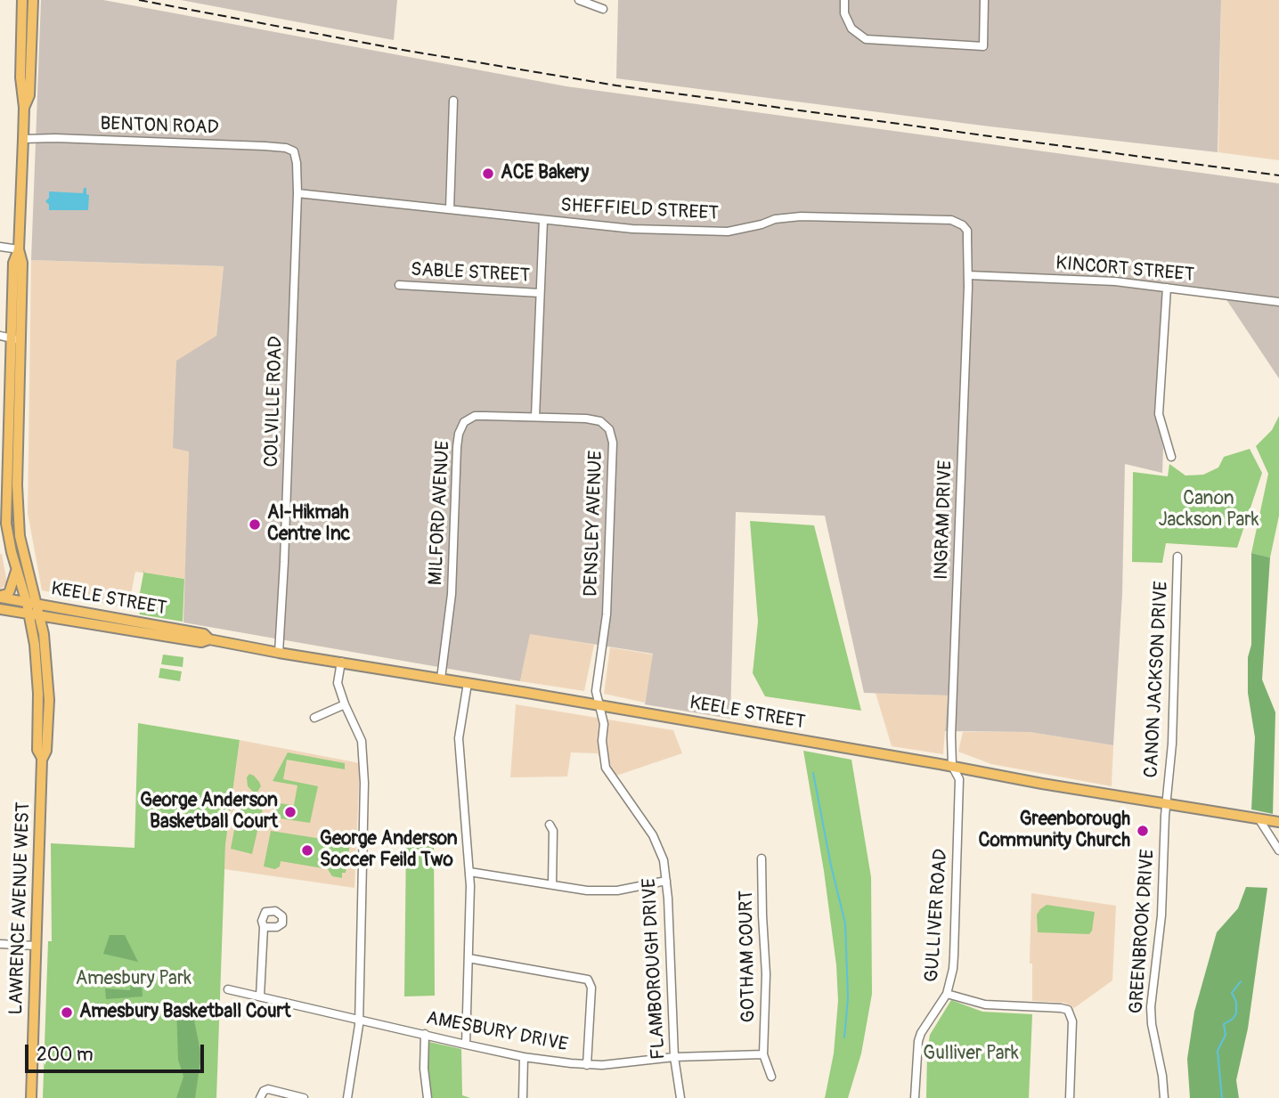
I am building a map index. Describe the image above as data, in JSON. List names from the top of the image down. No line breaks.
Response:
{"streets":{"main road":["KEELE STREET","LAWRENCE AVENUE WEST"],"street":["BENTON ROAD","SHEFFIELD STREET","KINCORT STREET","SABLE STREET","COLVILLE ROAD","MILFORD AVENUE","INGRAM DRIVE","DENSLEY AVENUE","CANON JACKSON DRIVE","GULLIVER ROAD","GREENBROOK DRIVE","GOTHAM COURT","FLAMBOROUGH DRIVE","AMESBURY DRIVE"]},"crossings":[["BENTON ROAD","COLVILLE ROAD"],["BENTON ROAD","LAWRENCE AVENUE WEST"],["SHEFFIELD STREET","KINCORT STREET"],["SHEFFIELD STREET","COLVILLE ROAD"],["SHEFFIELD STREET","INGRAM DRIVE"],["KINCORT STREET","INGRAM DRIVE"],["COLVILLE ROAD","KEELE STREET"],["MILFORD AVENUE","DENSLEY AVENUE"],["MILFORD AVENUE","KEELE STREET"],["INGRAM DRIVE","KEELE STREET"],["INGRAM DRIVE","GULLIVER ROAD"],["DENSLEY AVENUE","KEELE STREET"],["DENSLEY AVENUE","FLAMBOROUGH DRIVE"],["KEELE STREET","CANON JACKSON DRIVE"],["KEELE STREET","LAWRENCE AVENUE WEST"],["KEELE STREET","GULLIVER ROAD"],["KEELE STREET","GREENBROOK DRIVE"],["KEELE STREET","FLAMBOROUGH DRIVE"],["CANON JACKSON DRIVE","GREENBROOK DRIVE"],["GOTHAM COURT","AMESBURY DRIVE"],["FLAMBOROUGH DRIVE","AMESBURY DRIVE"]],"parks":["Canon Jackson Park","Amesbury Park","Gulliver Park"],"places":["ACE Bakery","Al-Hikmah Centre Inc","George Anderson Basketball Court","Greenborough Community Church","George Anderson Soccer Feild Two","Amesbury Basketball Court"],"scale_bar":"200 m"}
